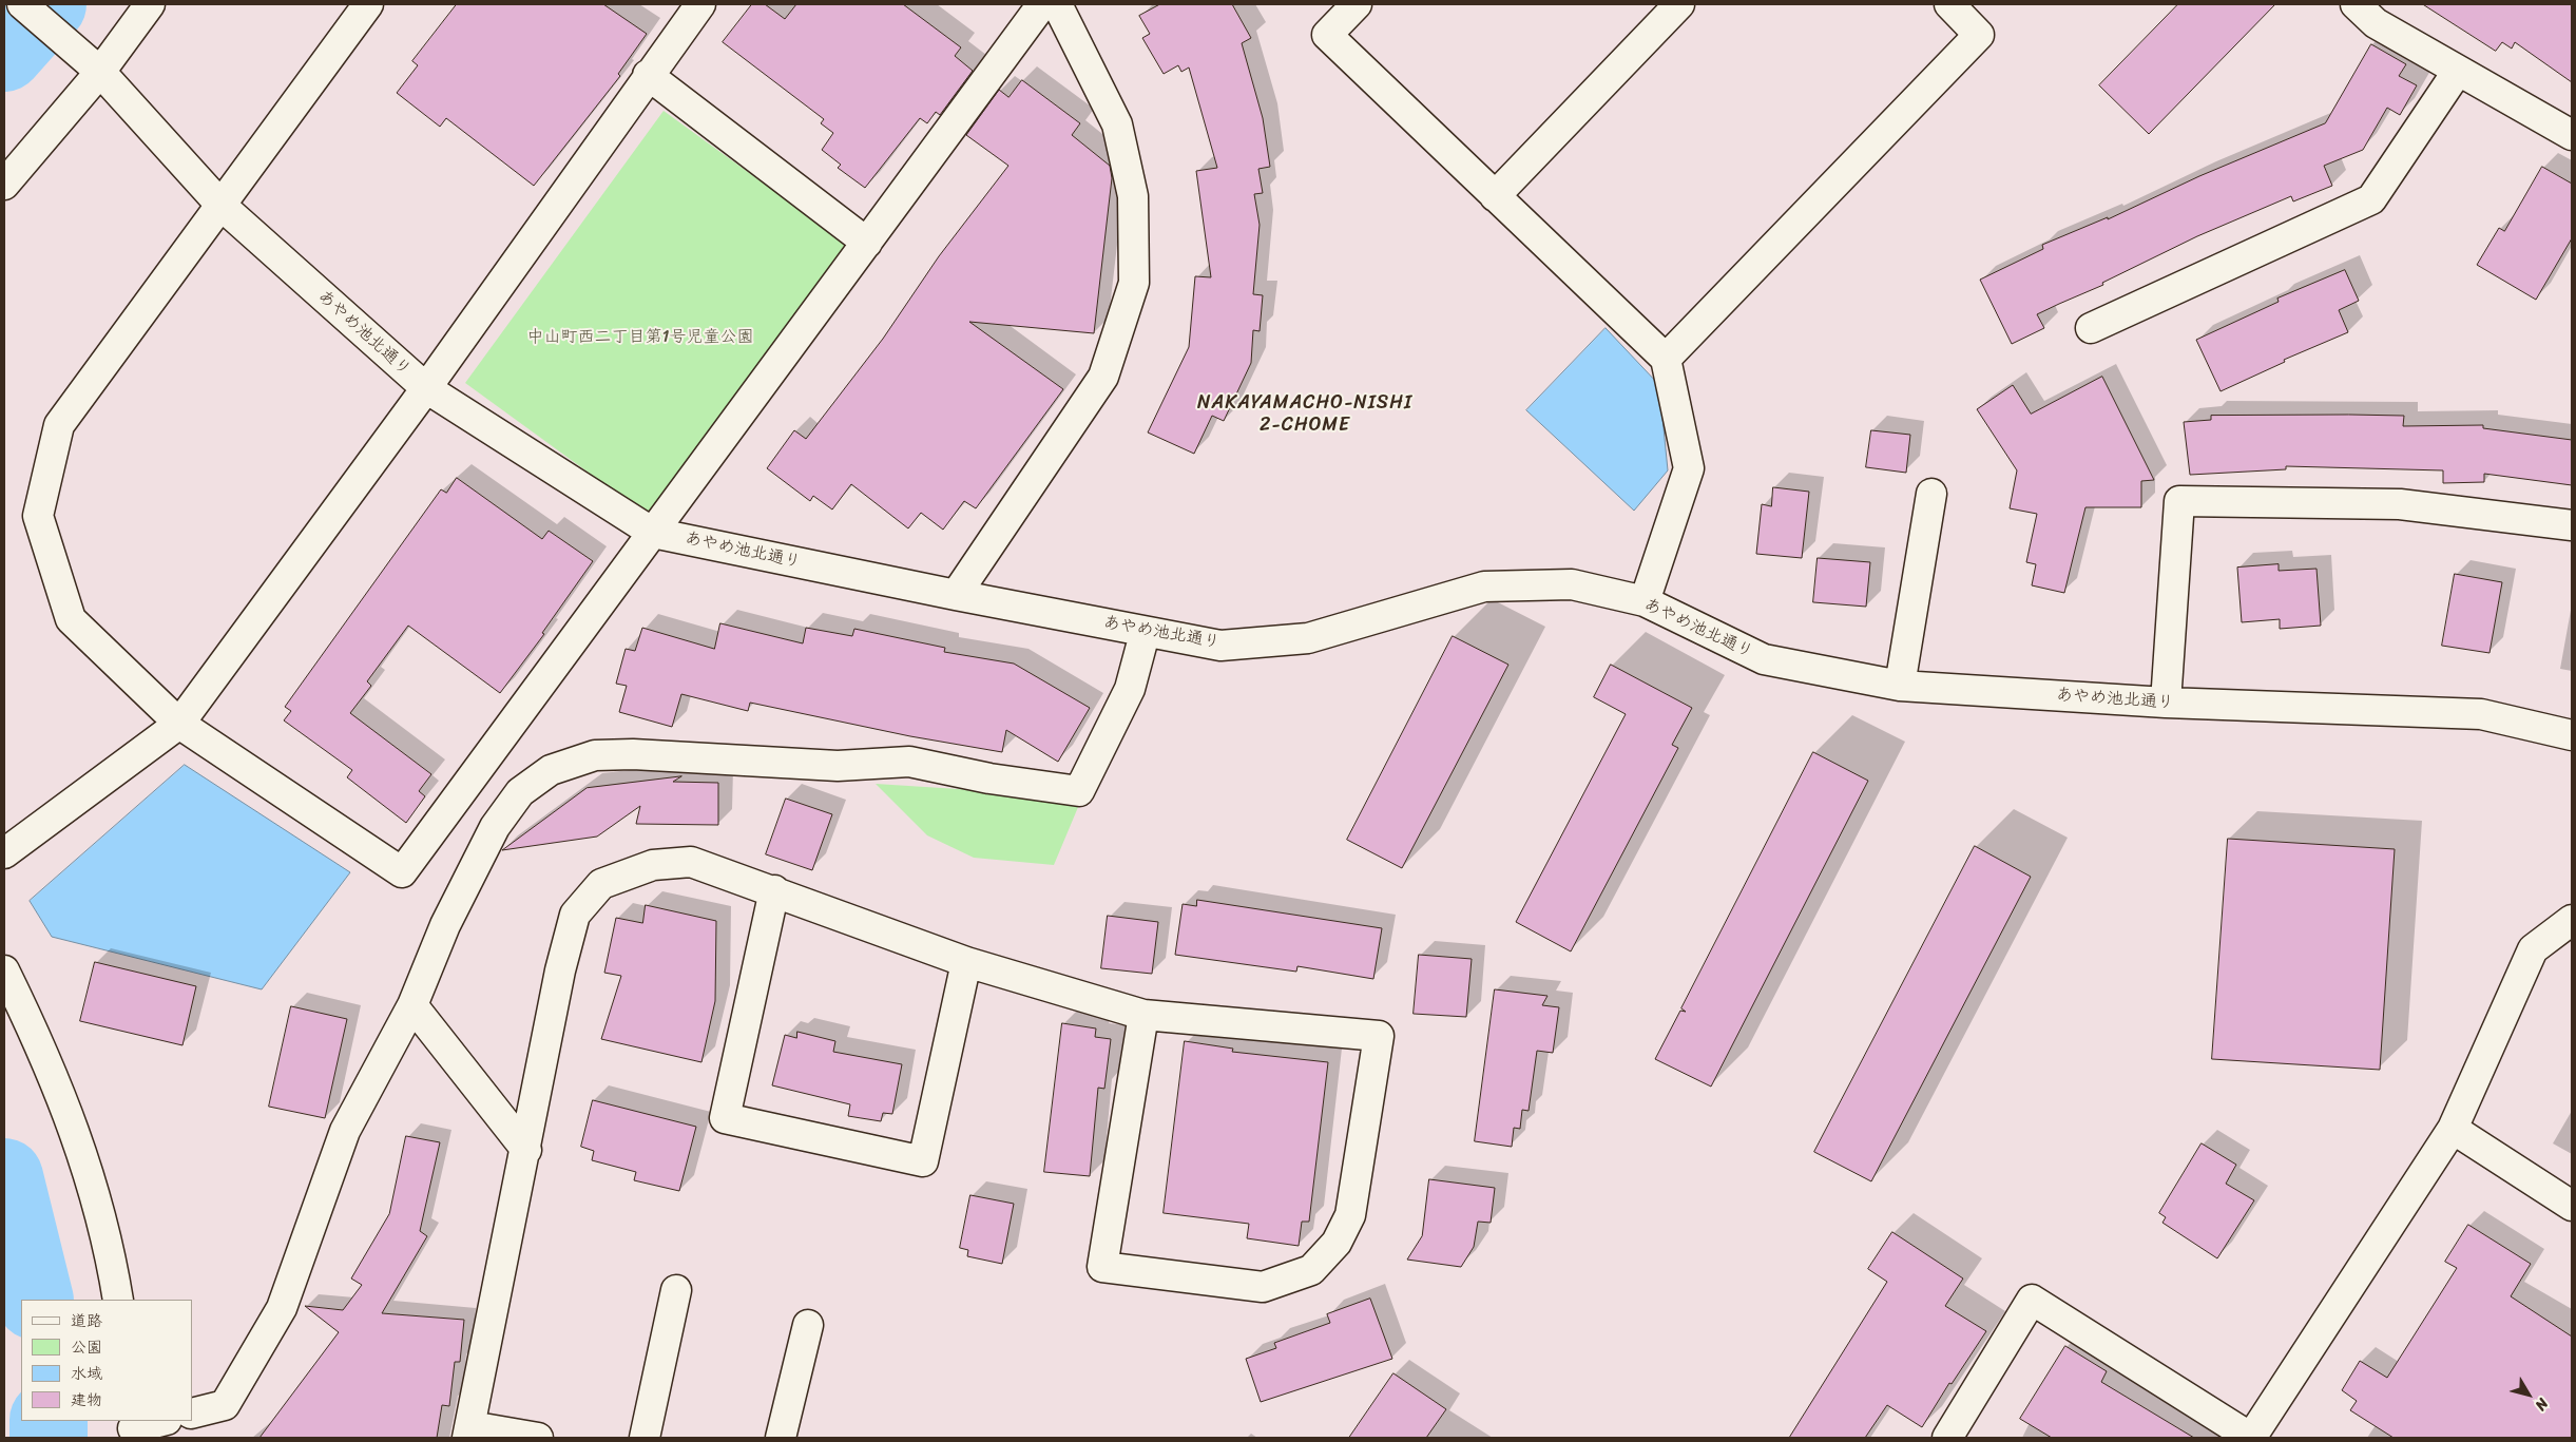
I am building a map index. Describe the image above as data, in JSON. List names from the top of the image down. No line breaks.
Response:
{"streets":{"street":["あやめ池北通り"]},"districts":["NAKAYAMACHO-NISHI 2-CHOME"],"parks":["中山町西二丁目第1号児童公園"],"legend":["道路","公園","水域","建物"],"north":"bottom right"}
